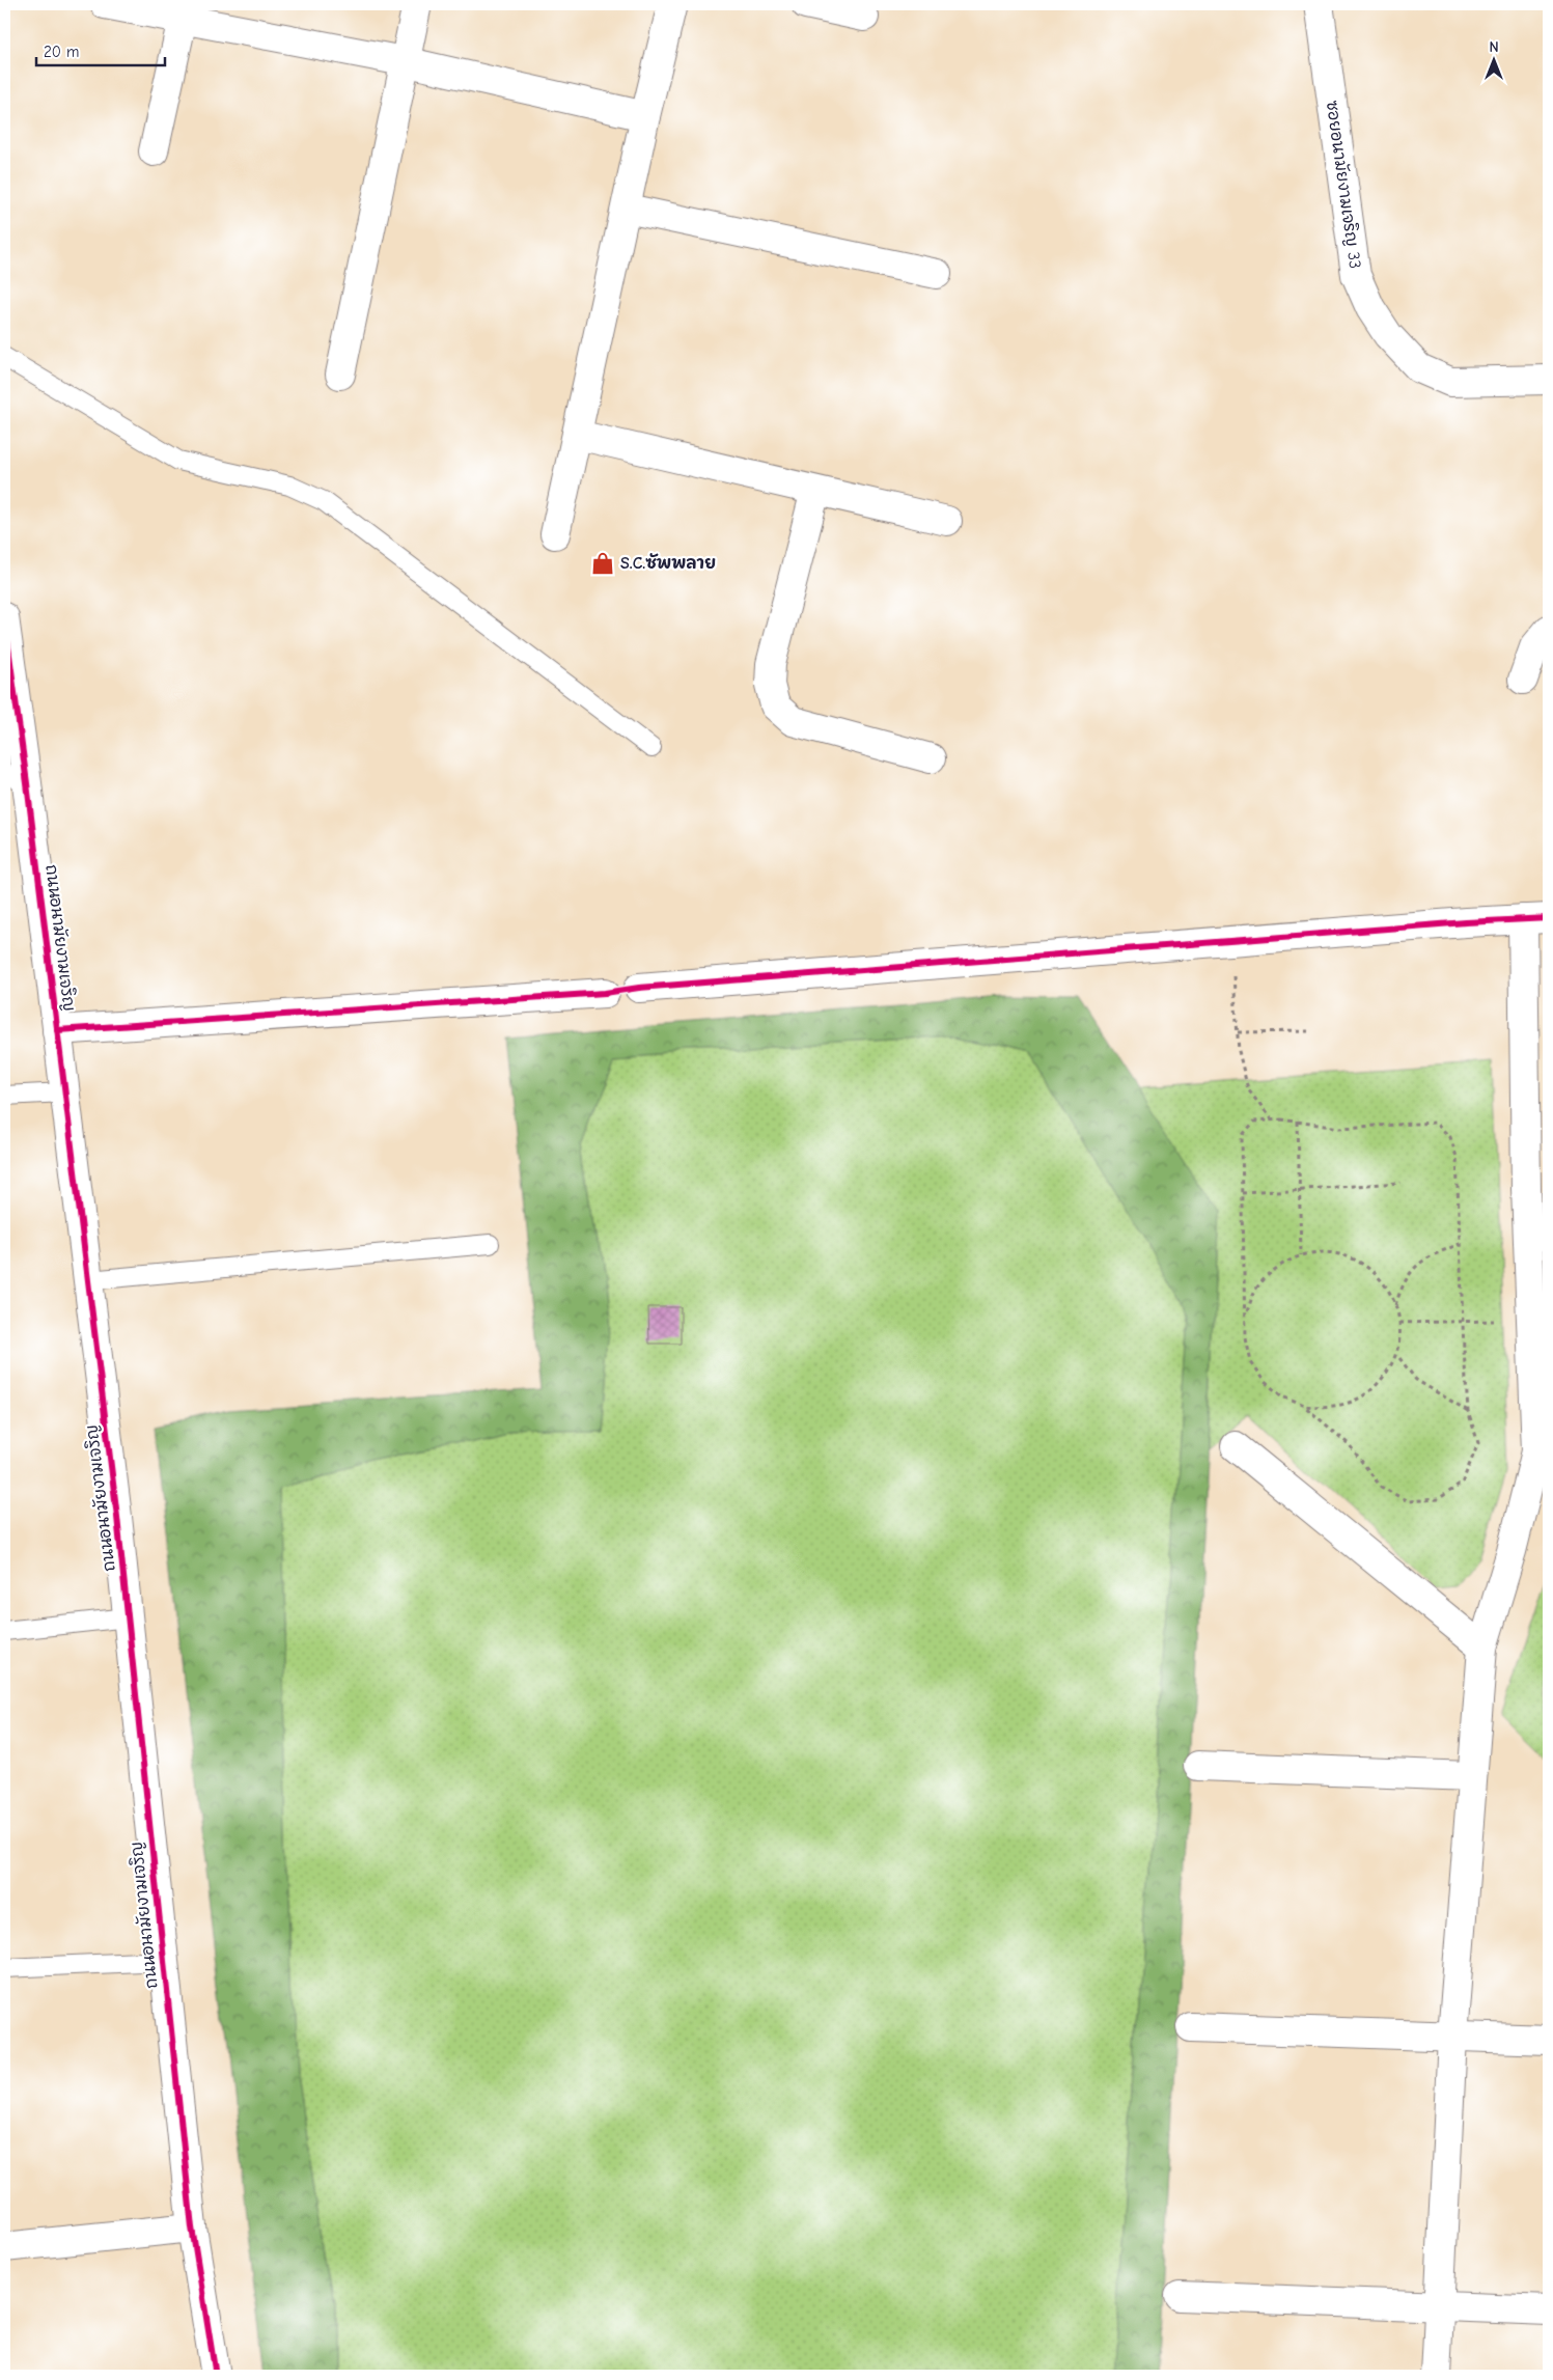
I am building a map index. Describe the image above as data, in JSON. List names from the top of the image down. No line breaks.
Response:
{"streets":{"street":["ซอยอนามัยงามเจริญ 33","ถนนอนามัยงามเจริญ"]},"places":{"shop":["S.C.ซัพพลาย"]},"scale_bar":"20 m","north":"top"}
